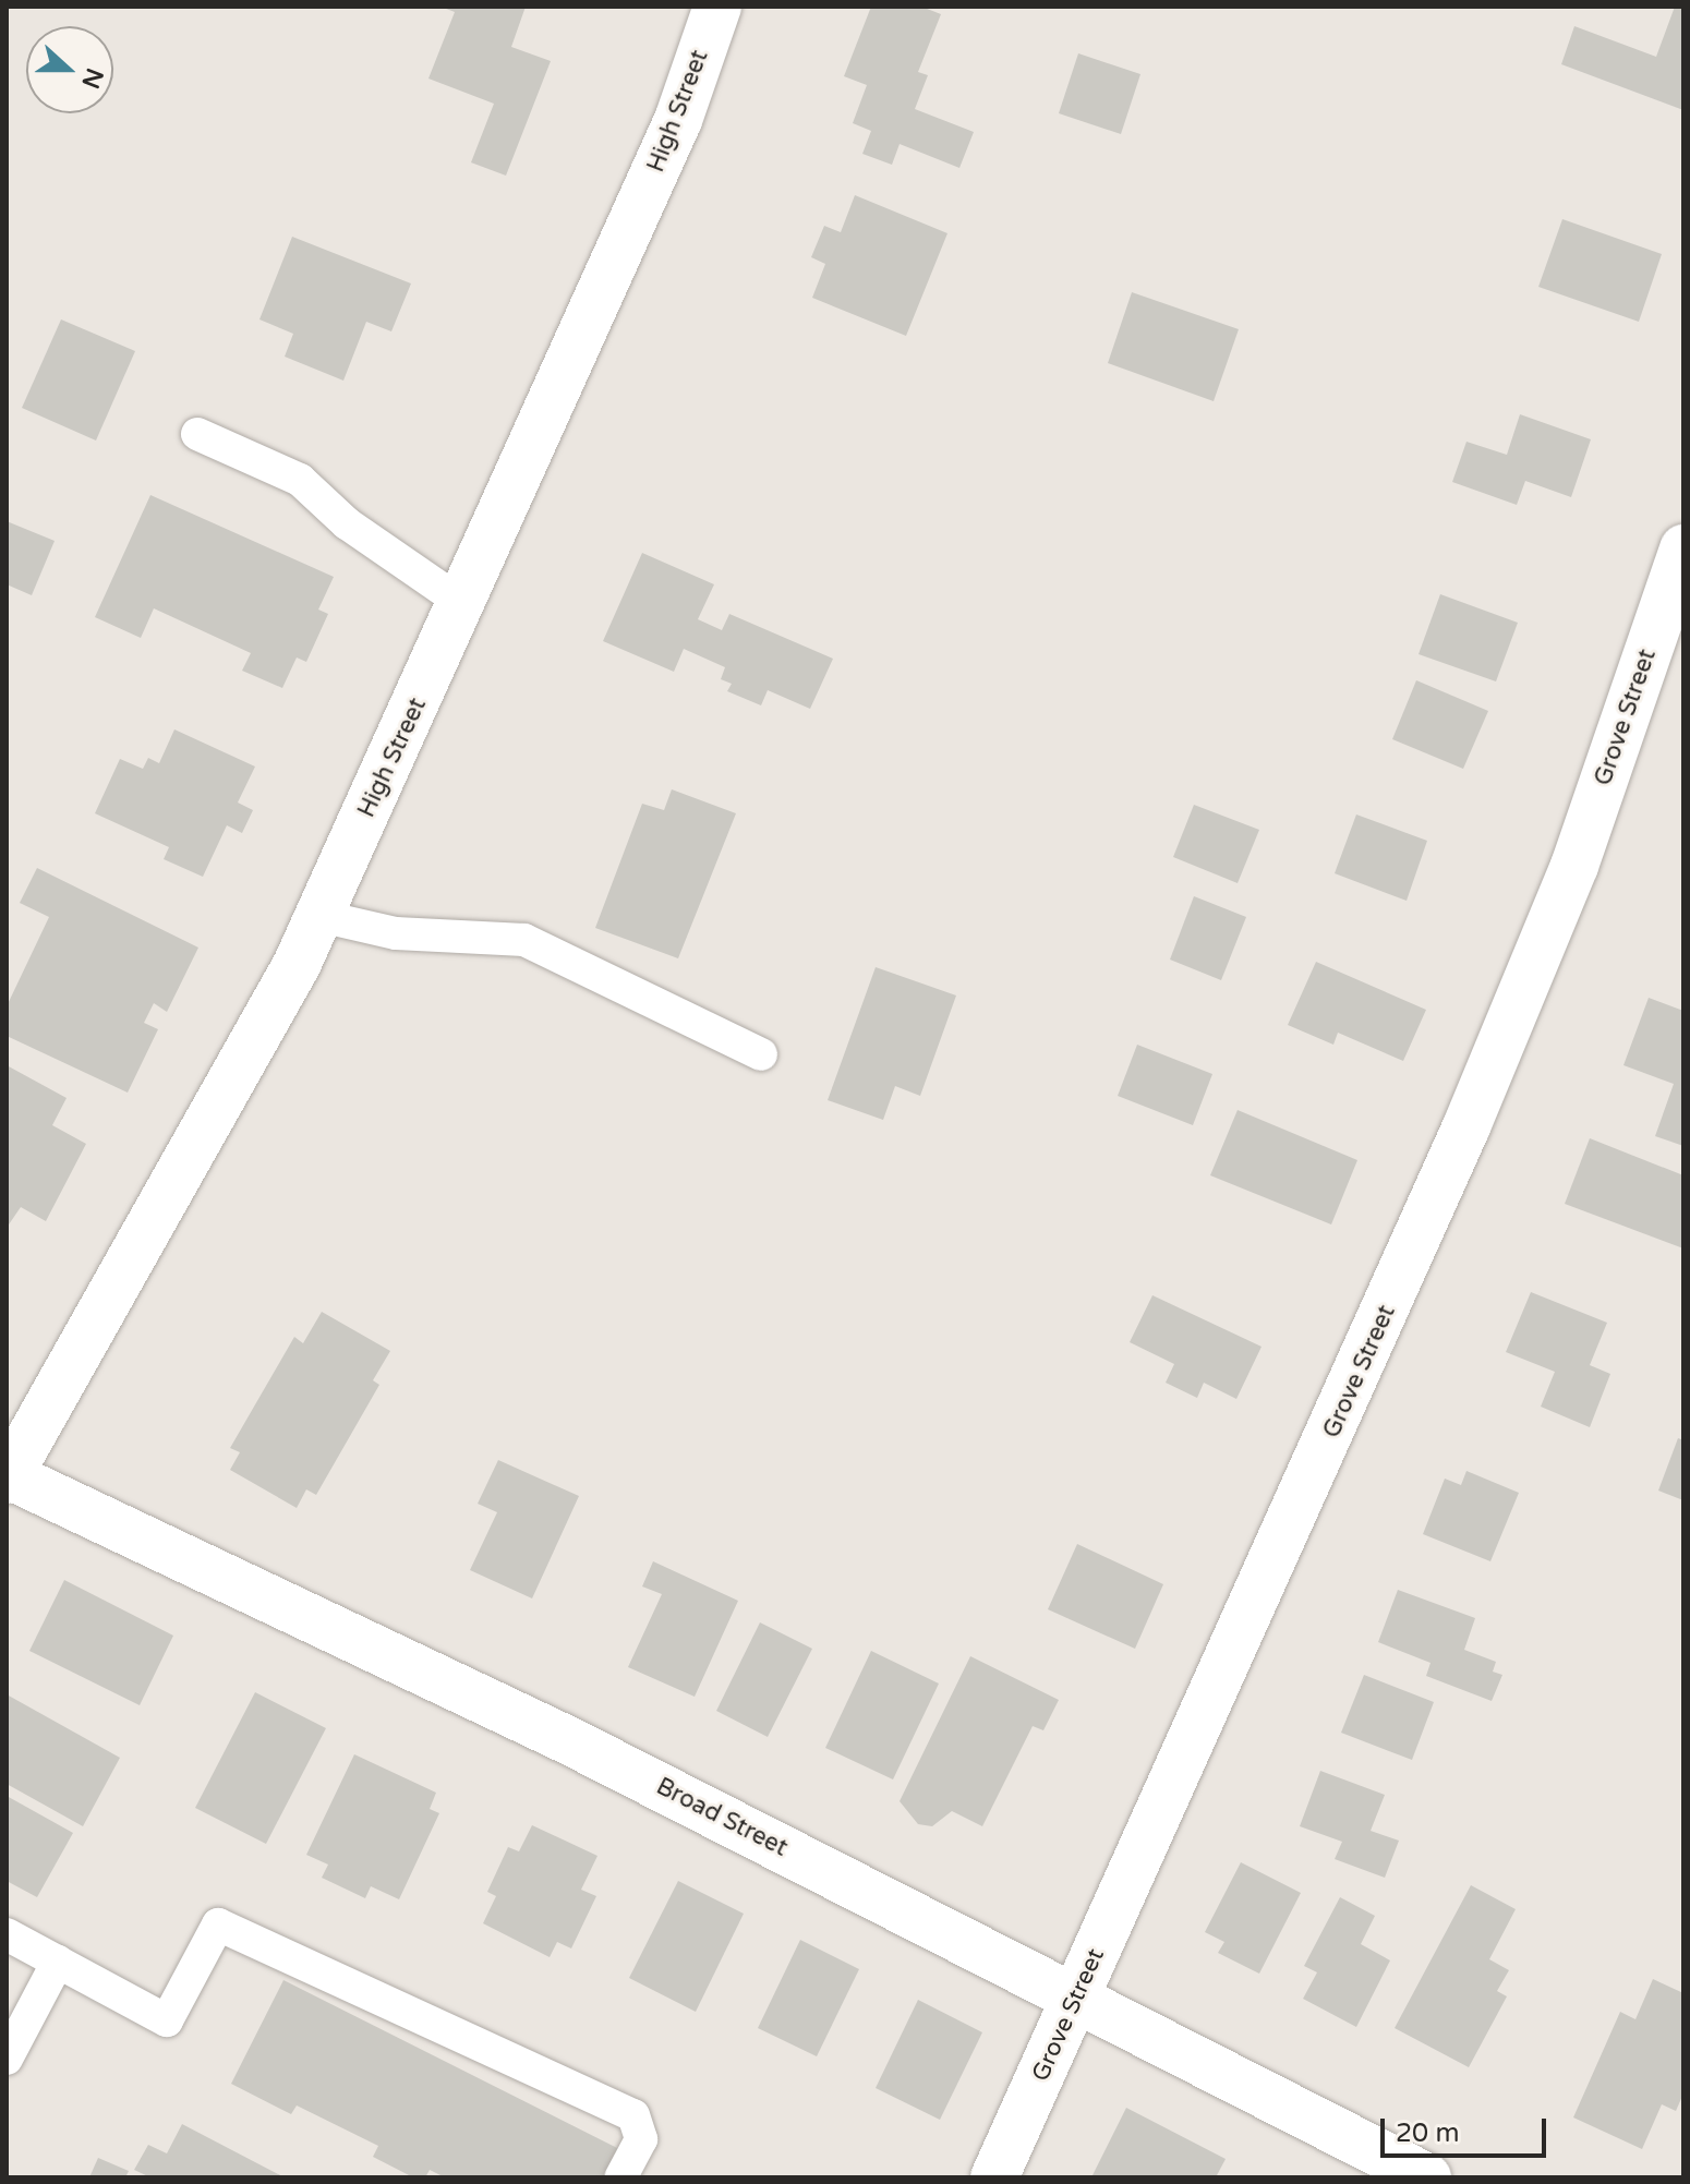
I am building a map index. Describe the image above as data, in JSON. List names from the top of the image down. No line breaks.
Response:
{"streets":{"street":["High Street","Grove Street","Broad Street"]},"crossings":[["High Street","Broad Street"],["Grove Street","Broad Street"]],"scale_bar":"20 m","north":"right"}
